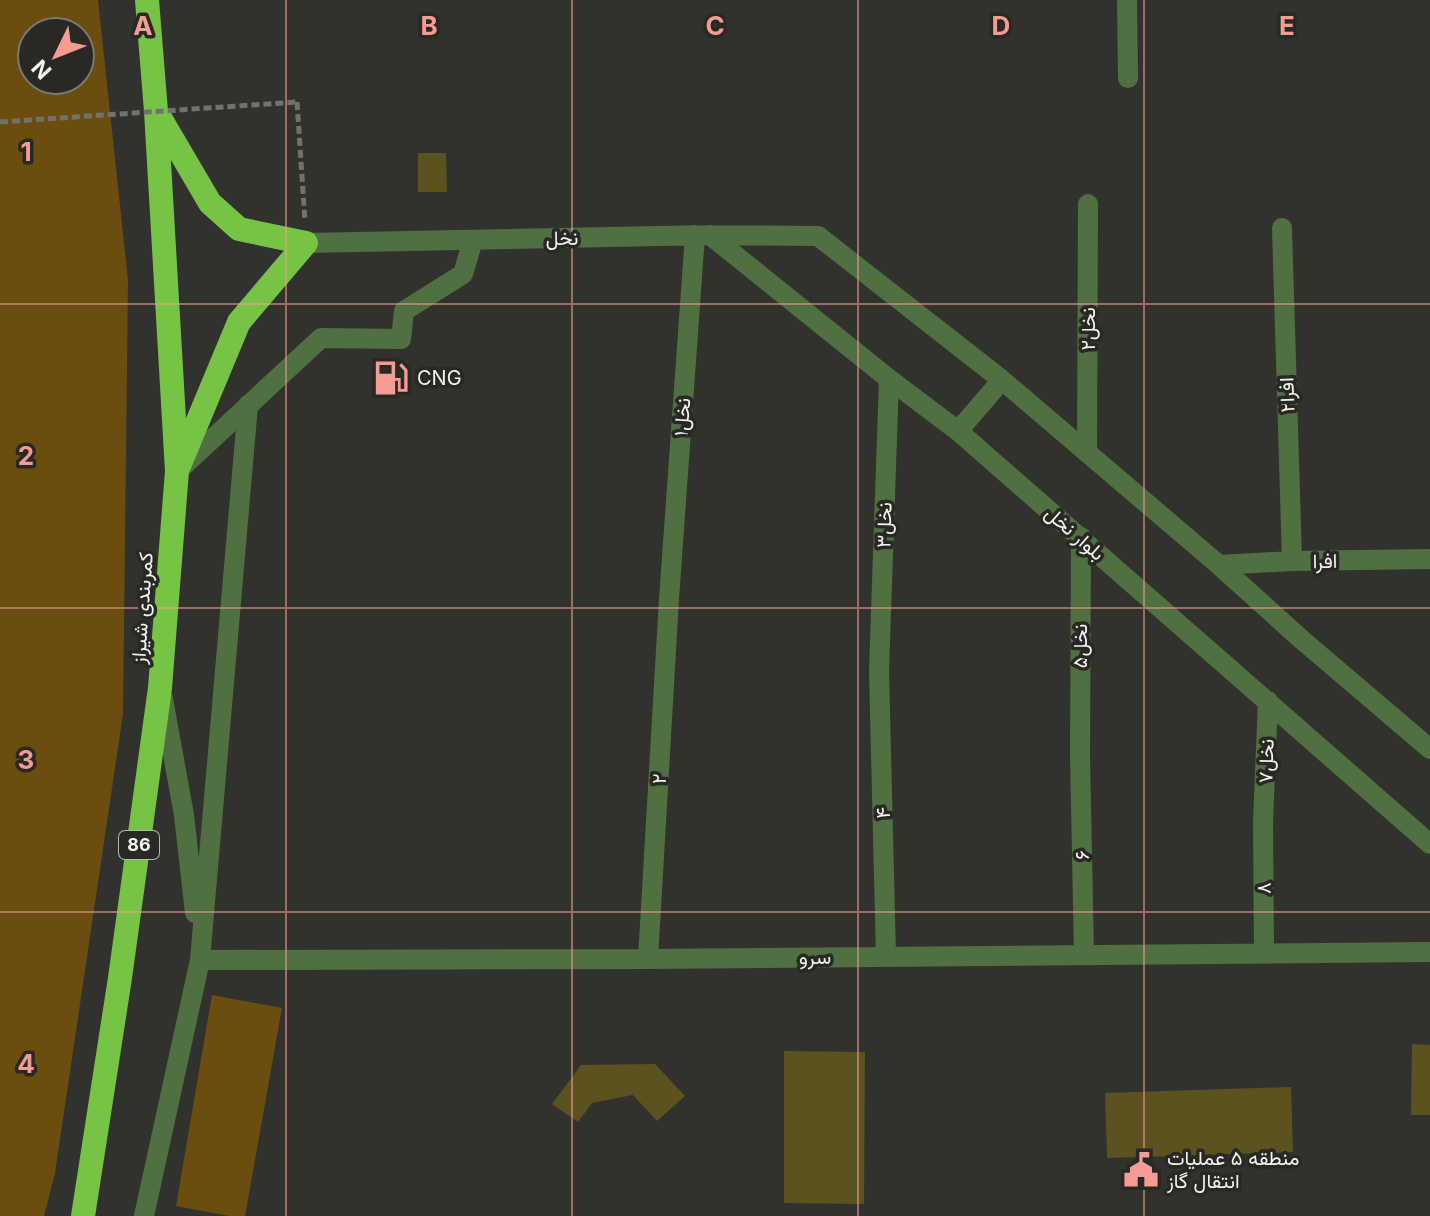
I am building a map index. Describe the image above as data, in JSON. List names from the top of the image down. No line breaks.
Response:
{"streets":{"highway":["کمربندی شیراز","86"],"street":["نخل","نخل۲","۲افرا","نخل۱","نخل۳","بلوار نخل","افرا","نخل۵","نخل۷","۲","۴","۶","۸","سرو"]},"crossings":[["نخل","نخل۱"],["نخل","بلوار نخل"],["۲افرا","افرا"],["نخل۱","بلوار نخل"],["نخل۱","۲"],["نخل۳","بلوار نخل"],["نخل۳","۴"],["بلوار نخل","نخل۵"],["بلوار نخل","نخل۷"],["نخل۵","۶"],["نخل۷","۸"],["۲","سرو"],["۴","سرو"],["۶","سرو"],["۸","سرو"]],"places":{"fuel station":["CNG"],"public building":["منطقه ۵ عملیات انتقال گاز"]},"north":"bottom left","grid":{"columns":["A","B","C","D","E"],"rows":["1","2","3","4"]}}
